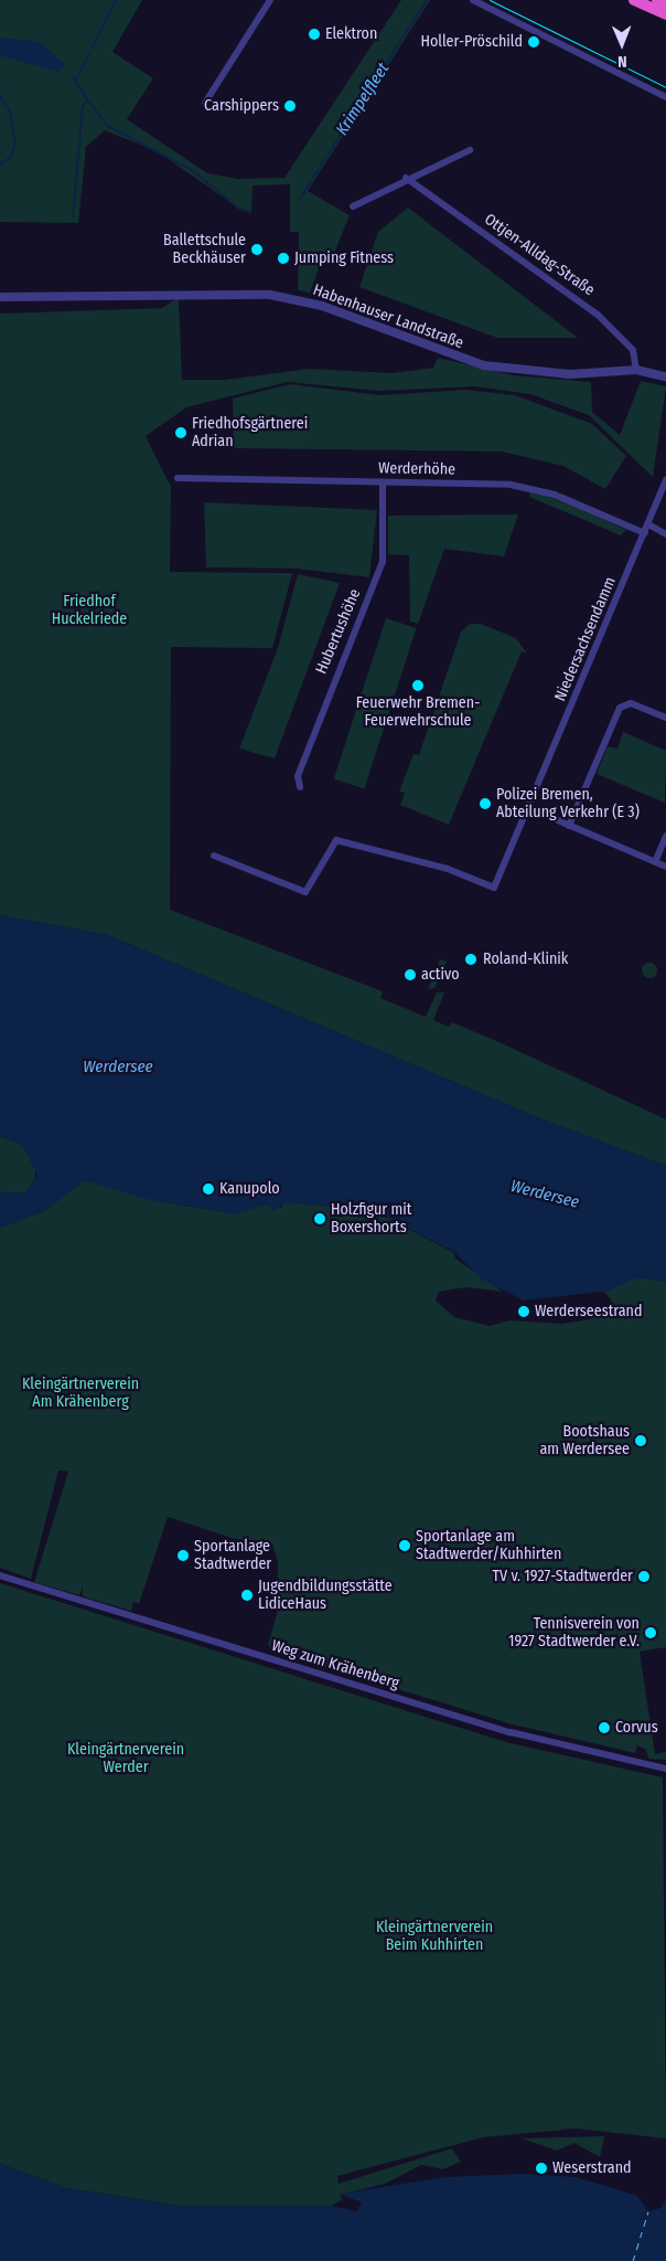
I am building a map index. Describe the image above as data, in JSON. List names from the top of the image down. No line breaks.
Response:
{"streets":{"street":["Ottjen-Alldag-Straße","Habenhauser Landstraße","Werderhöhe","Hubertushöhe","Niedersachsendamm","Weg zum Krähenberg"]},"crossings":[["Ottjen-Alldag-Straße","Habenhauser Landstraße"],["Werderhöhe","Hubertushöhe"],["Werderhöhe","Niedersachsendamm"]],"water":["Krimpelfleet","Werdersee"],"parks":["Friedhof Huckelriede","Kleingärtnerverein Am Krähenberg","Kleingärtnerverein Werder","Kleingärtnerverein Beim Kuhhirten"],"places":["Elektron","Holler-Pröschild","Carshippers","Ballettschule Beckhäuser","Jumping Fitness","Friedhofsgärtnerei Adrian","Feuerwehr Bremen- Feuerwehrschule","Polizei Bremen, Abteilung Verkehr (E 3)","Roland-Klinik","activo","Kanupolo","Holzfigur mit Boxershorts","Werderseestrand","Bootshaus am Werdersee","Sportanlage am Stadtwerder/Kuhhirten","Sportanlage Stadtwerder","TV v. 1927-Stadtwerder","Jugendbildungsstätte LidiceHaus","Tennisverein von 1927 Stadtwerder e.V.","Corvus","Weserstrand"],"north":"bottom"}
